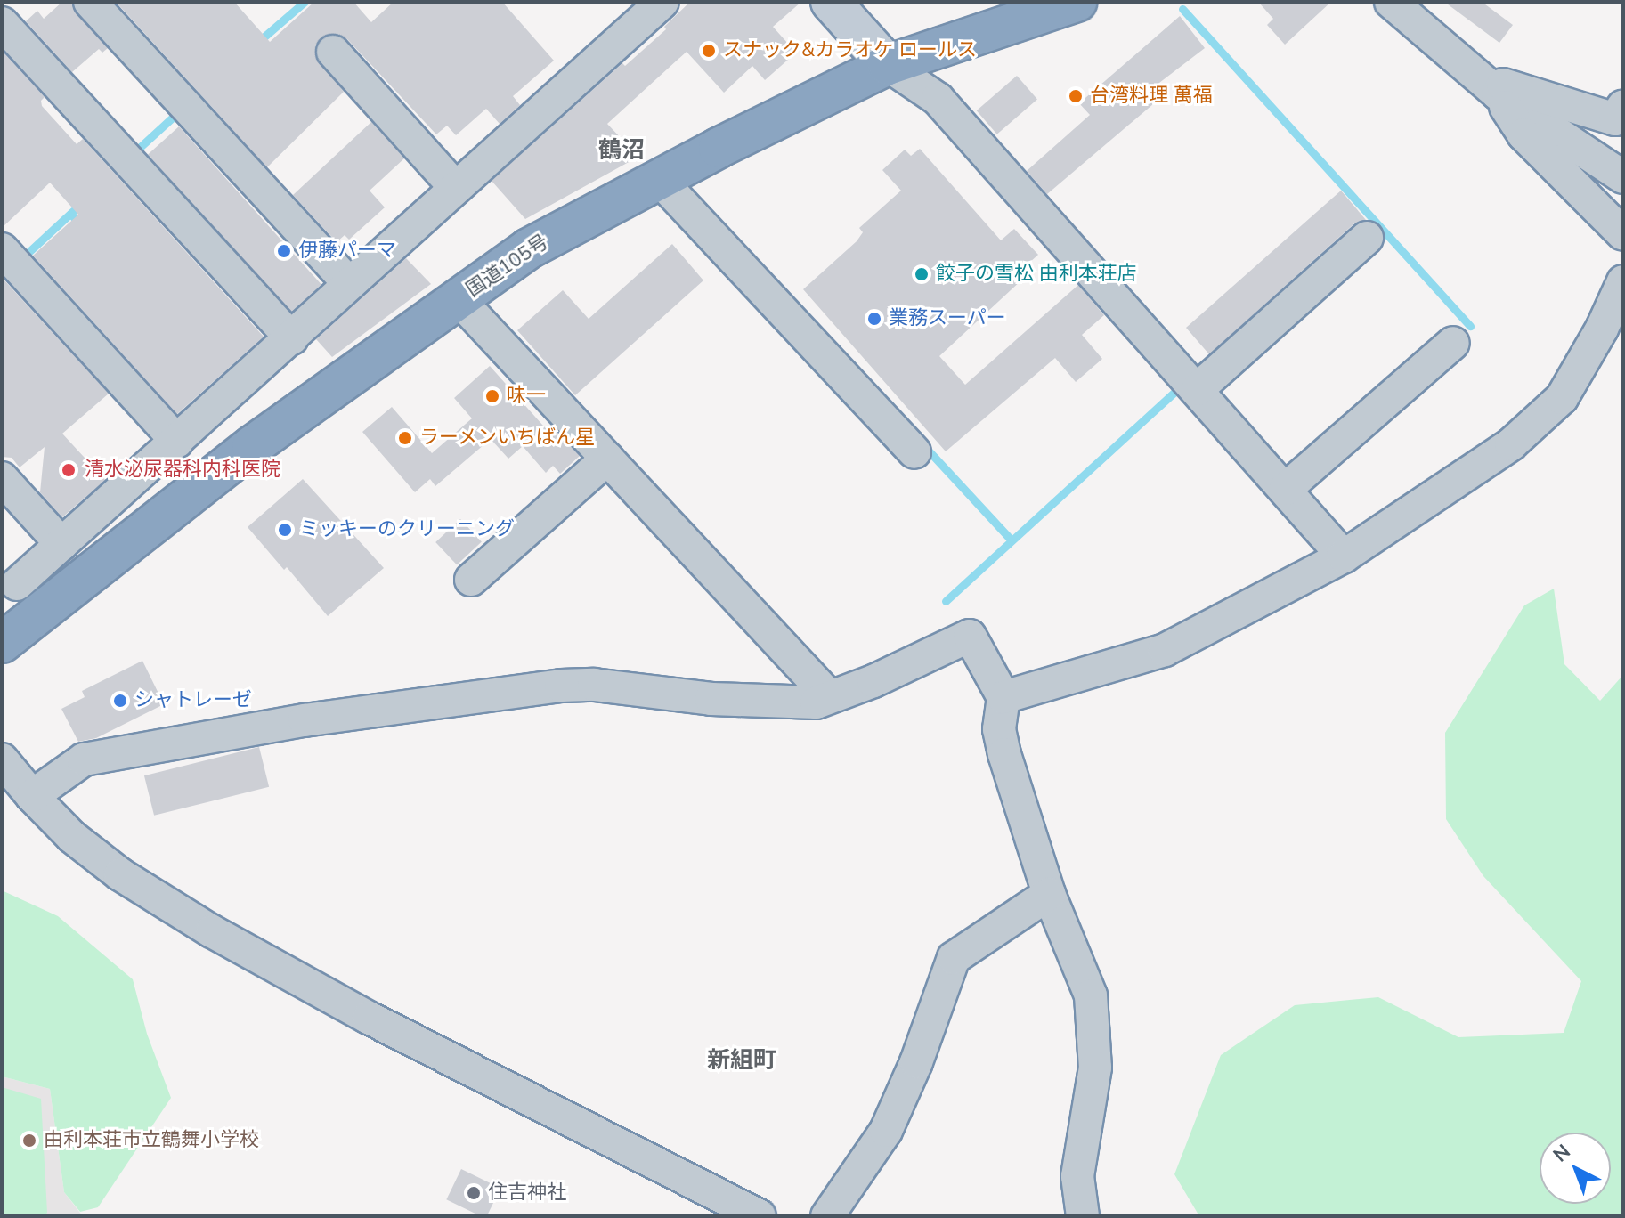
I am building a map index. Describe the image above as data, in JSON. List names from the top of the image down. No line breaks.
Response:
{"streets":{"highway":["国道105号"]},"districts":["鶴沼","新組町"],"places":["スナック&カラオケ ロールス","台湾料理 萬福","伊藤パーマ","餃子の雪松 由利本荘店","業務スーパー","味一","ラーメンいちばん星","清水泌尿器科内科医院","ミッキーのクリーニング","シャトレーゼ","由利本荘市立鶴舞小学校","住吉神社"],"north":"top left"}
